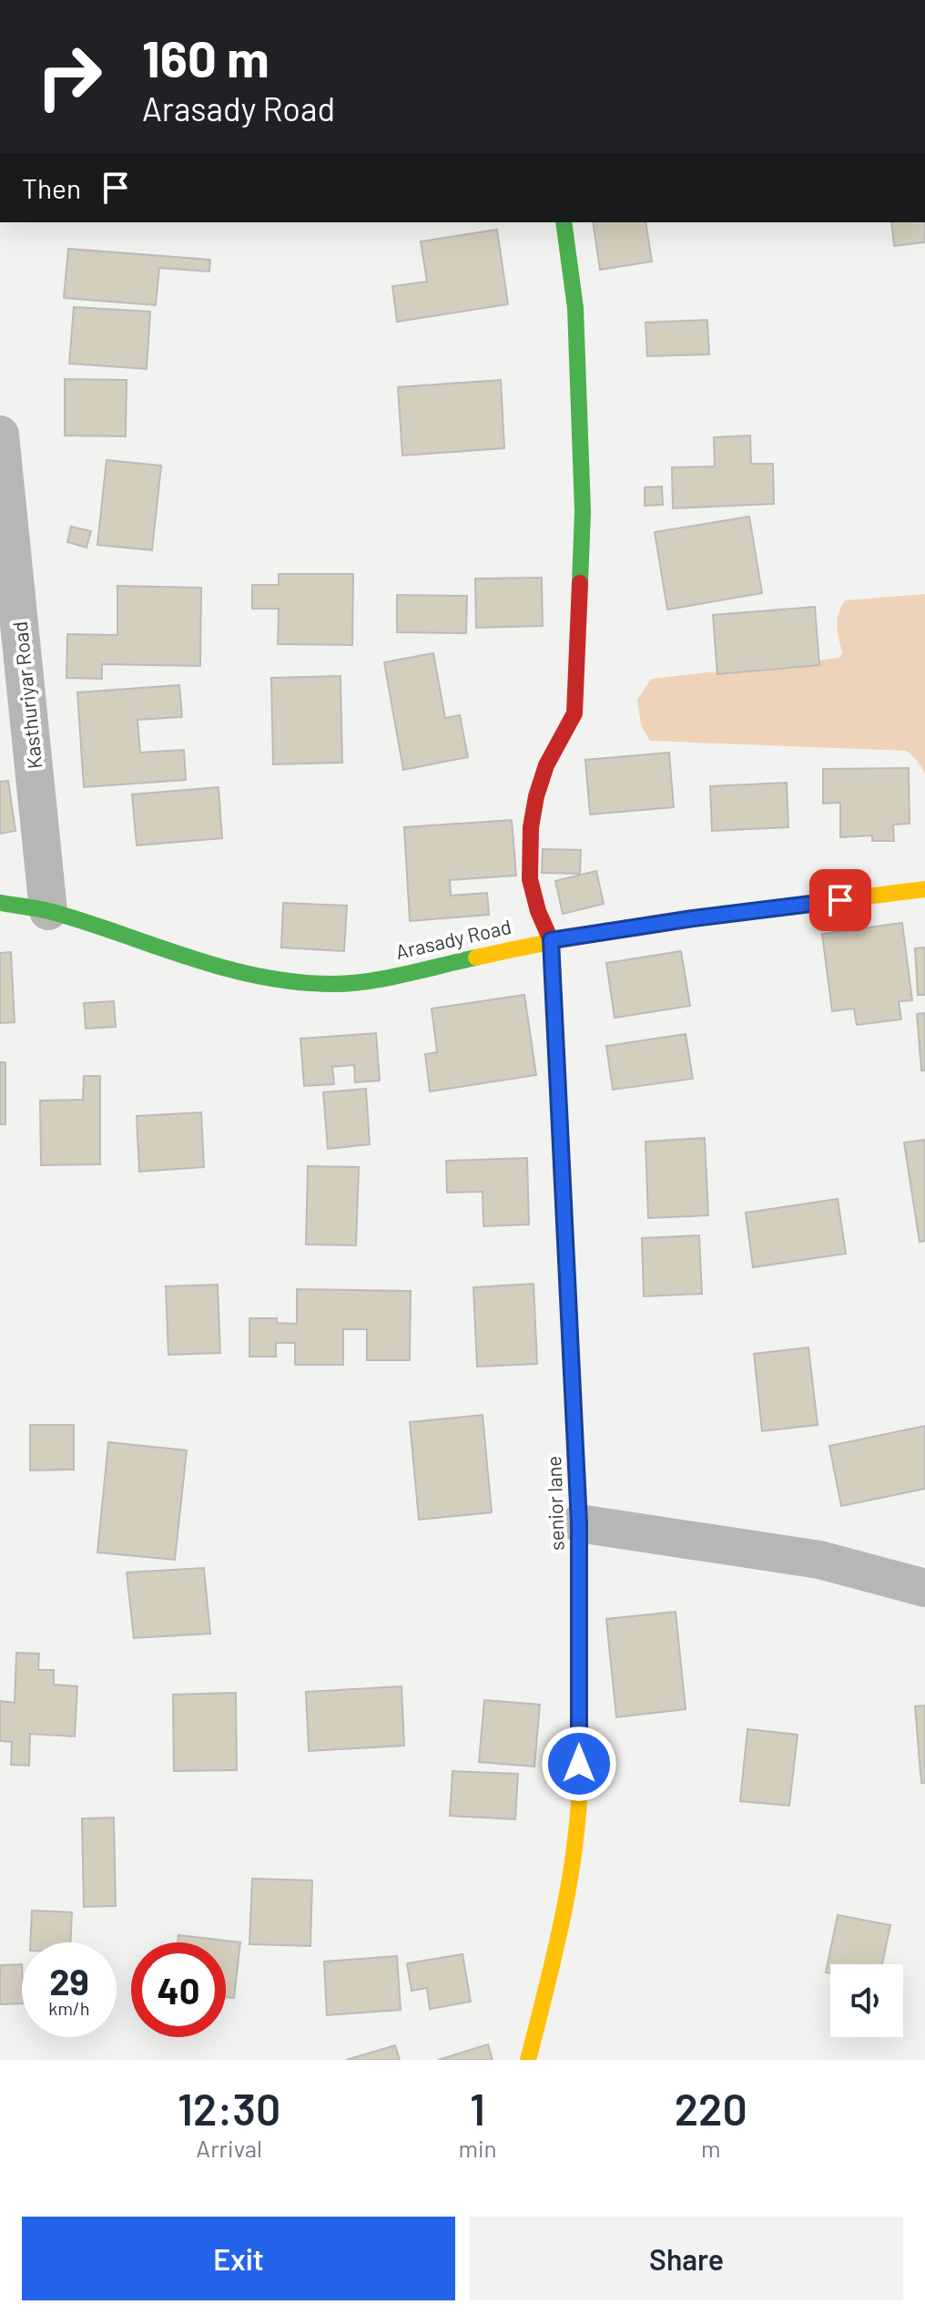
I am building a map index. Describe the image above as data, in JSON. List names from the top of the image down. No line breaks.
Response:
{"streets":{"street":["Kasthuriyar Road","Arasady Road","senior lane"]},"crossings":[["Kasthuriyar Road","Arasady Road"],["Arasady Road","senior lane"]],"page":{"turn":["160 m","Arasady Road"],"then":"Then","speed":"29 km/h","limit":"40","eta":["12:30","Arrival","1","min","220","m"],"buttons":["Exit","Share"]}}
